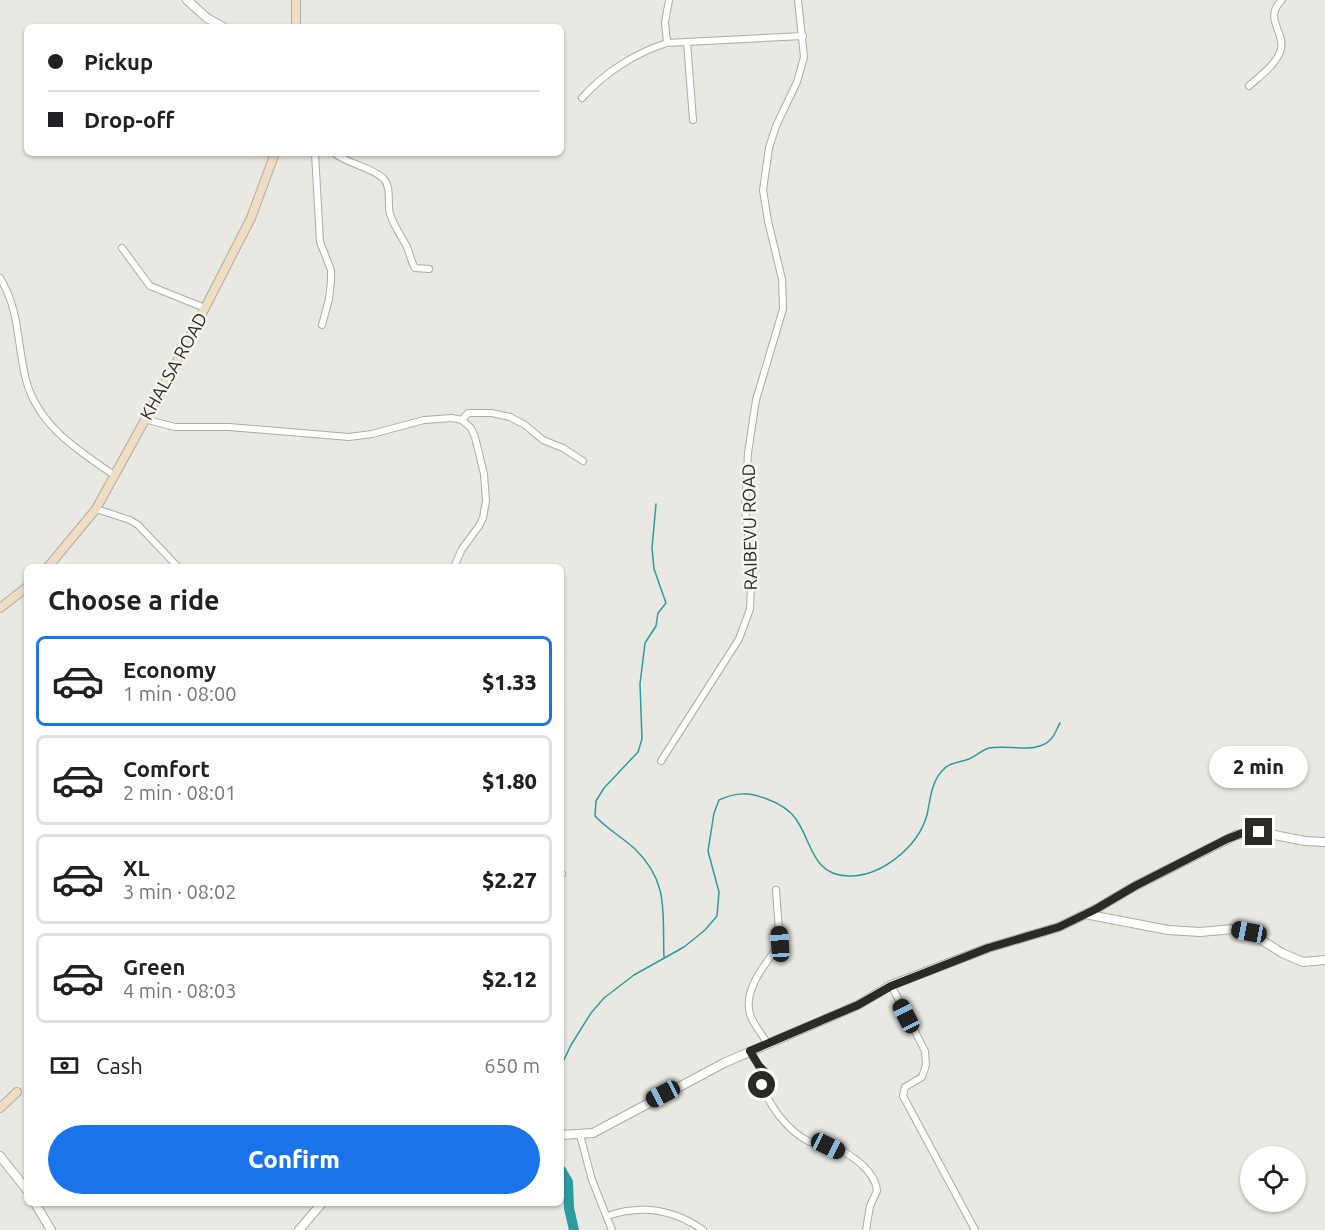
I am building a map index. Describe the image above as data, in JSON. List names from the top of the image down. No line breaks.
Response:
{"streets":{"main road":["KHALSA ROAD"],"street":["RAIBEVU ROAD"]},"page":{"banner":["Pickup","Drop-off"],"heading":"Choose a ride","list":[{"name":"Economy","note":"1 min · 08:00","value":"$1.33"},{"name":"Comfort","note":"2 min · 08:01","value":"$1.80"},{"name":"XL","note":"3 min · 08:02","value":"$2.27"},{"name":"Green","note":"4 min · 08:03","value":"$2.12"}],"bubble":"2 min","pay":["Cash","650 m"],"buttons":"Confirm"}}
